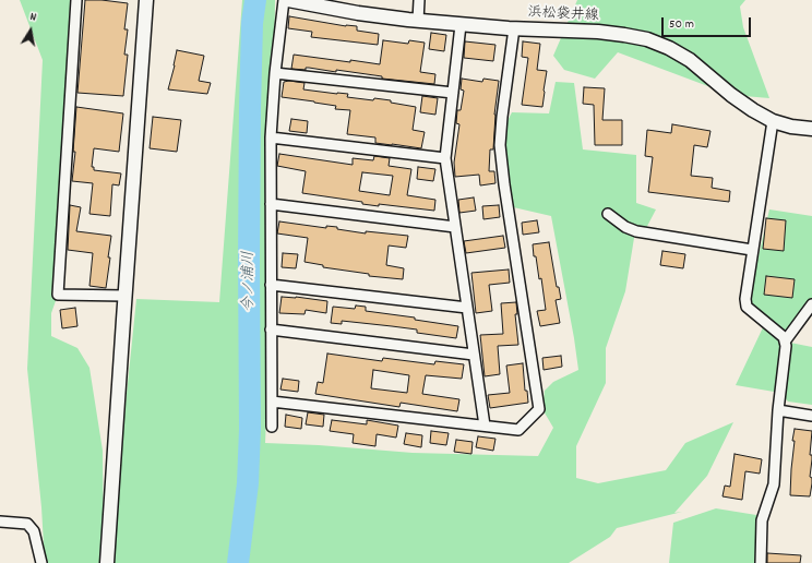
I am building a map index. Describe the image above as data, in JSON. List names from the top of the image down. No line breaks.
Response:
{"streets":{"street":["浜松袋井線"]},"water":["今ノ浦川"],"scale_bar":"50 m","north":"top"}
